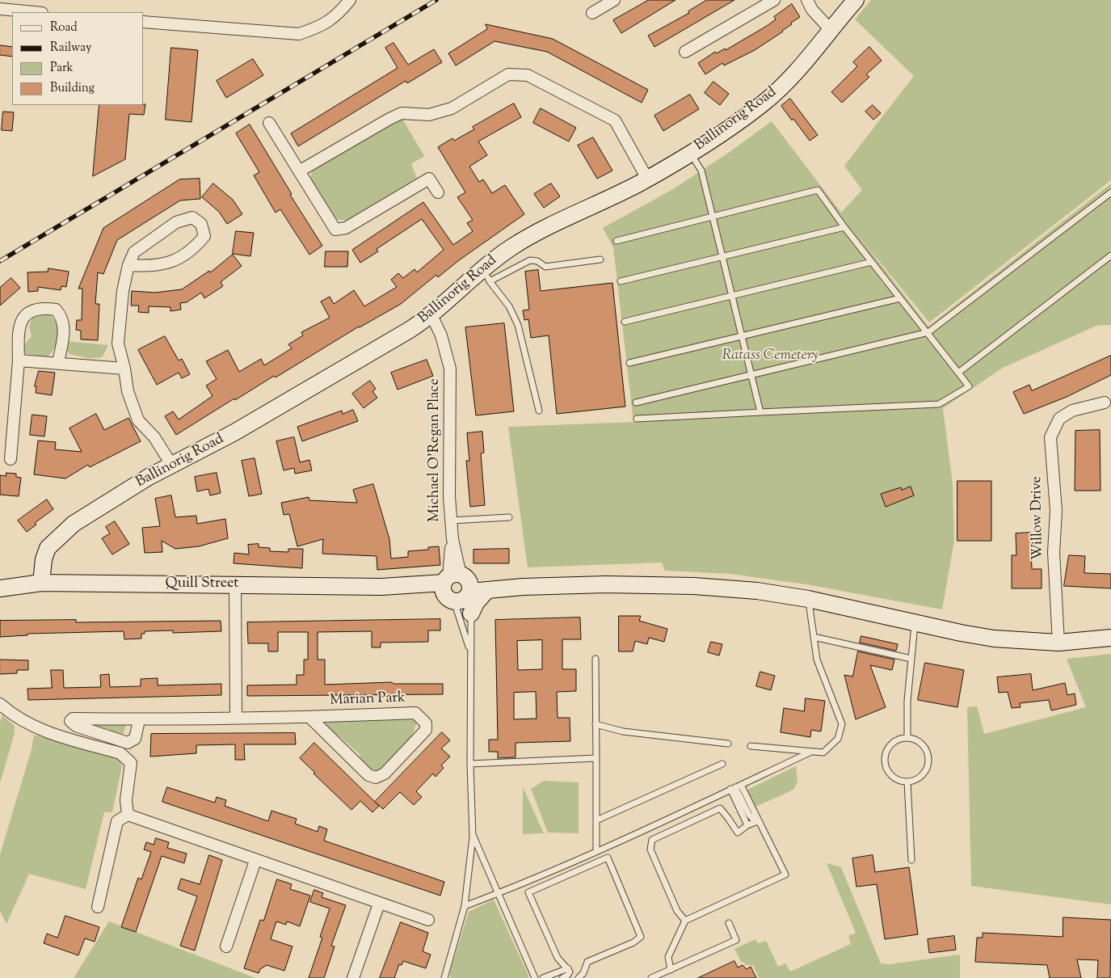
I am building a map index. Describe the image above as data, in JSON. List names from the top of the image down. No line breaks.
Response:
{"streets":{"main road":["Ballinorig Road","Quill Street"],"street":["Michael O'Regan Place","Willow Drive","Marian Park"]},"crossings":[["Ballinorig Road","Michael O'Regan Place"],["Ballinorig Road","Quill Street"],["Michael O'Regan Place","Quill Street"]],"parks":["Ratass Cemetery"],"legend":["Road","Railway","Park","Building"]}
